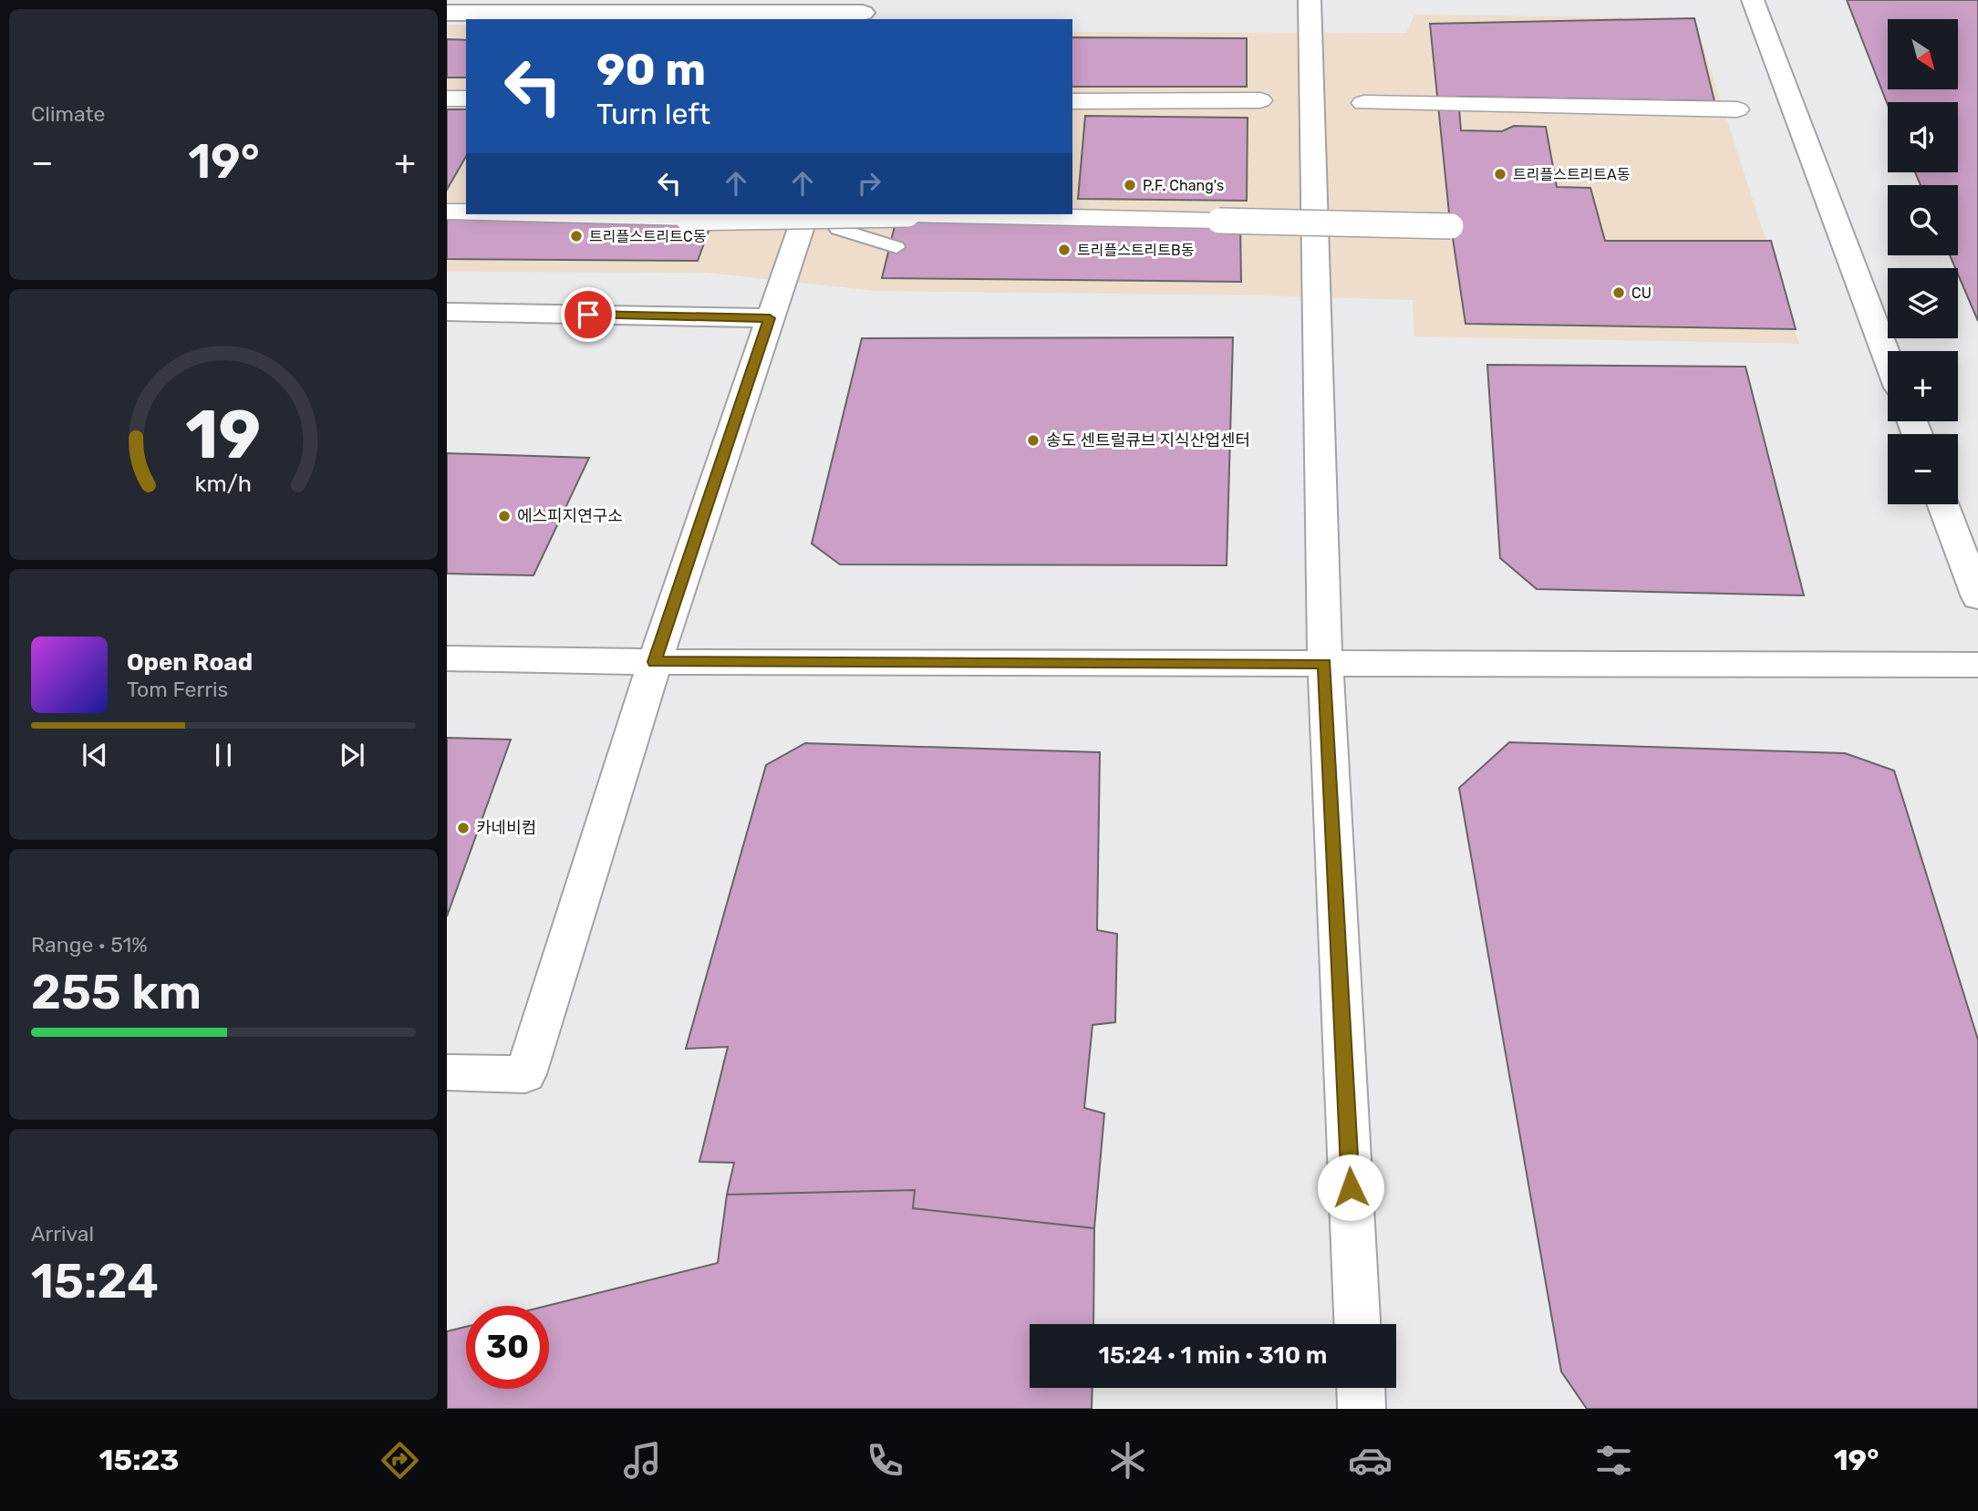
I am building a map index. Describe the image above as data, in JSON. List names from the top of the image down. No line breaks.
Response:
{"places":["트리플스트리트A동","P.F. Chang's","트리플스트리트C동","트리플스트리트B동","CU","송도 센트럴큐브 지식산업센터","에스피지연구소","카네비컴"],"north":"bottom right","page":{"tile":["Climate",["Range · 51%","255 km"],["Arrival","15:24"]],"map_buttons":["+","−"],"turn":["90 m","Turn left"],"heat":["−","19°","+"],"song":["Open Road","Tom Ferris"],"limit":"30","trip":"15:24 · 1 min · 310 m","tabs":["15:23","19°"],"gauge":["19","km/h"]}}
